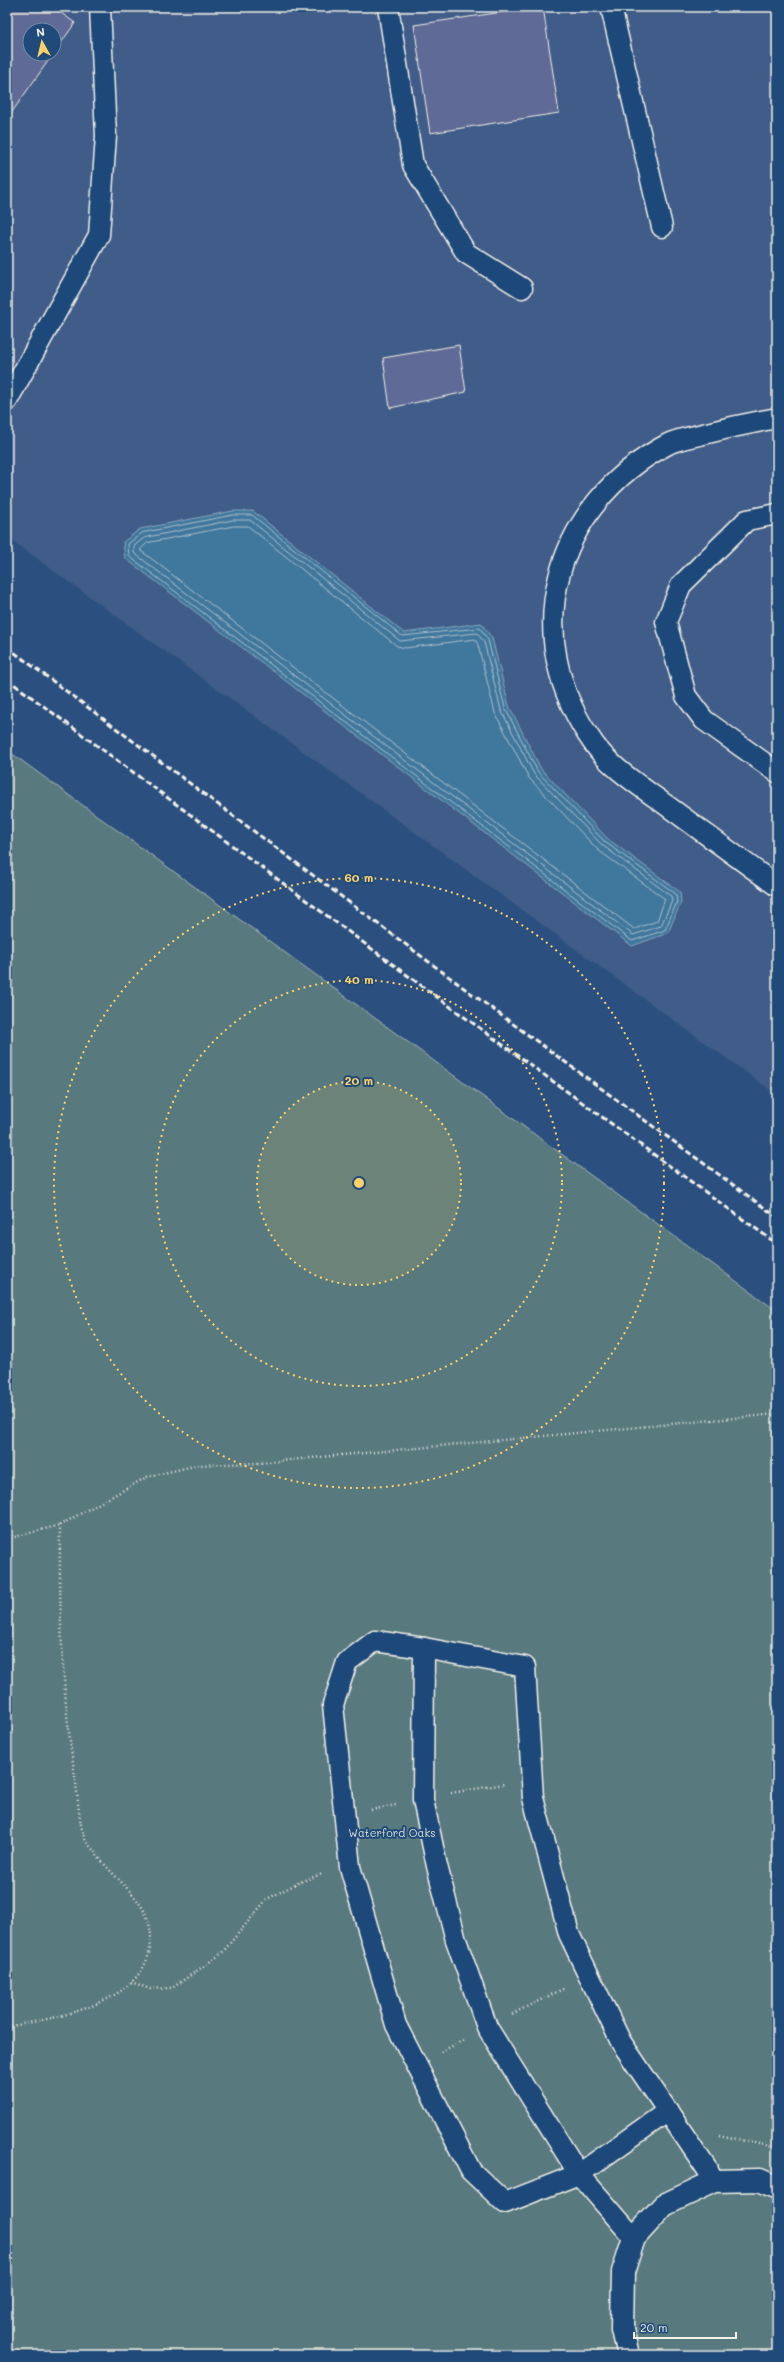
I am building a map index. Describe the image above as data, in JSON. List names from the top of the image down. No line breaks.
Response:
{"parks":["Waterford Oaks"],"scale_bar":"20 m","north":"top","rings":["60 m","40 m","20 m"]}
